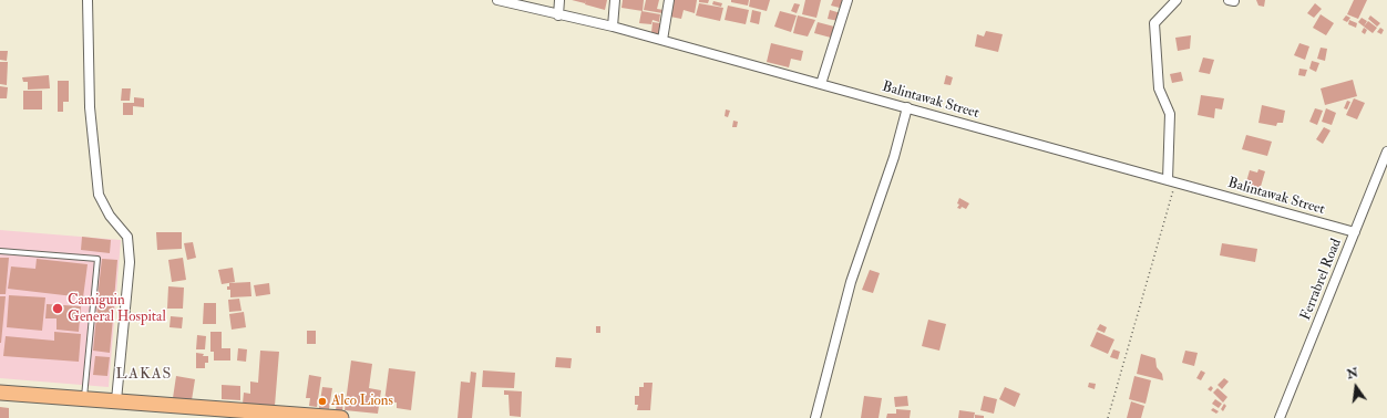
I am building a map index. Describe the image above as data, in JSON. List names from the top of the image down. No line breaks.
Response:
{"streets":{"street":["Balintawak Street","Ferrabrel Road"]},"crossings":[["Balintawak Street","Ferrabrel Road"]],"districts":["LAKAS"],"places":["Camiguin General Hospital","Alco Lions"],"north":"top"}
